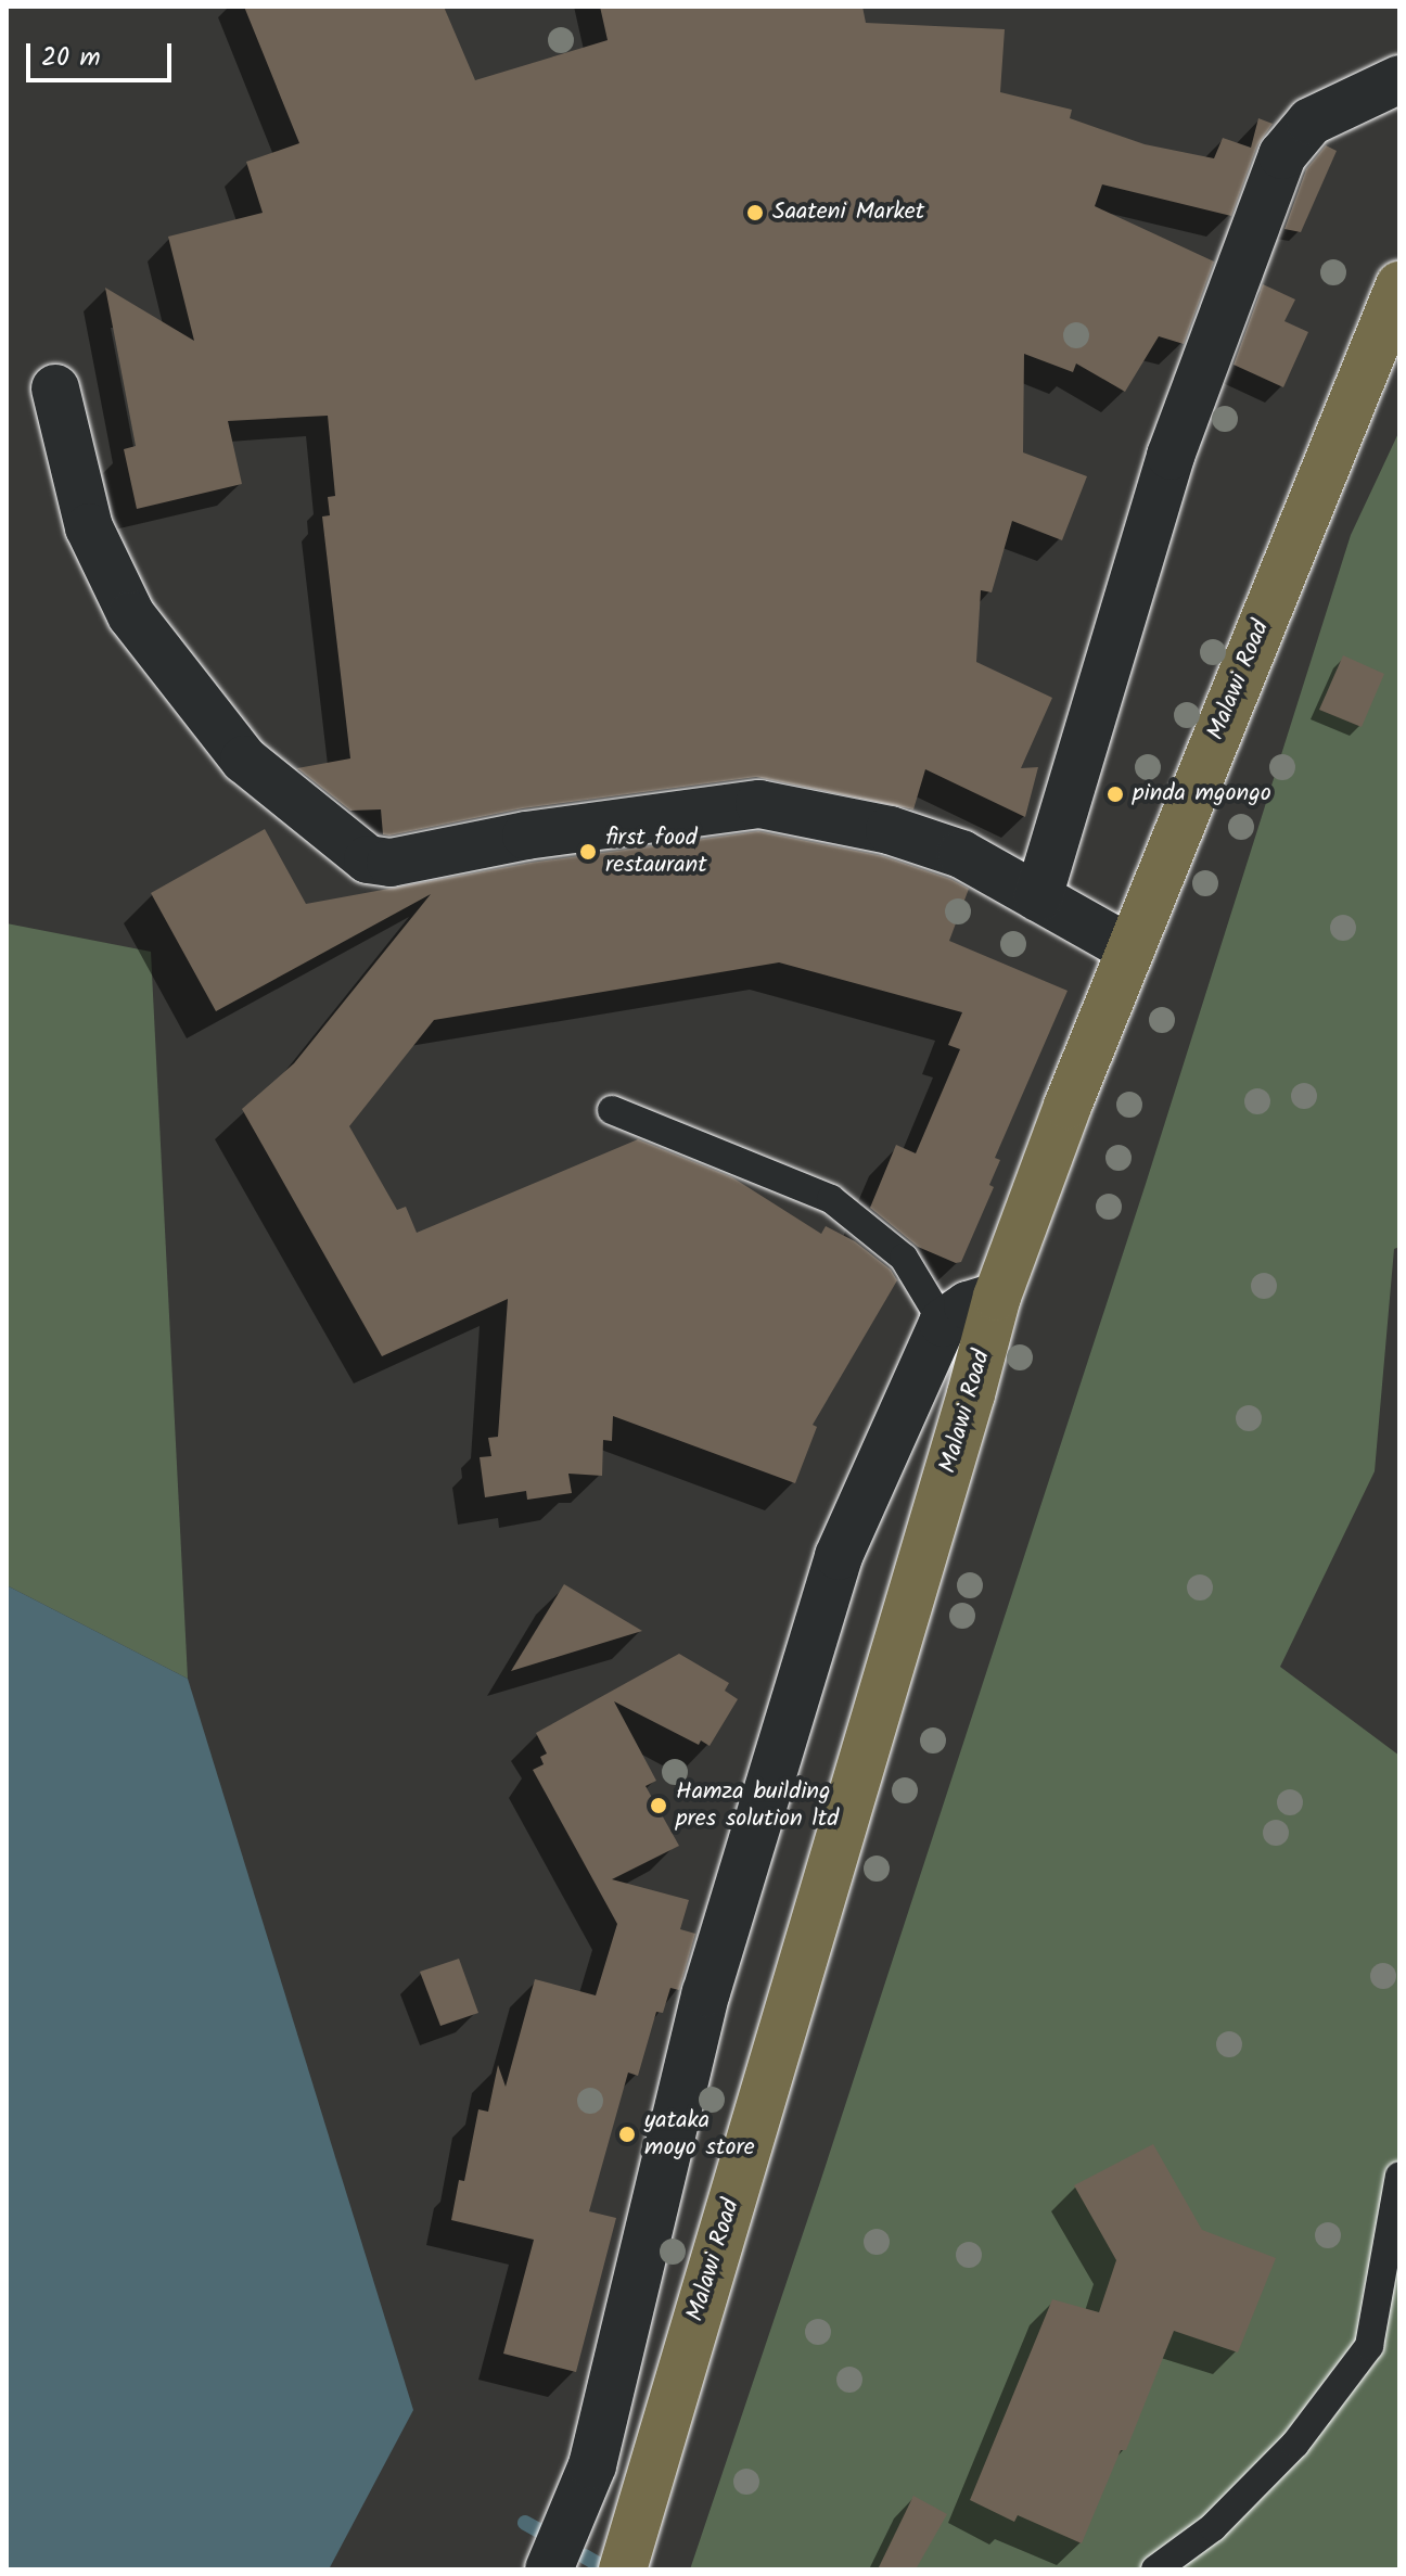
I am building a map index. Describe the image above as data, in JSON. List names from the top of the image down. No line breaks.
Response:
{"streets":{"main road":["Malawi Road"]},"places":["Saateni Market","pinda mgongo","first food restaurant","Hamza building pres solution ltd","yataka moyo store"],"scale_bar":"20 m"}
